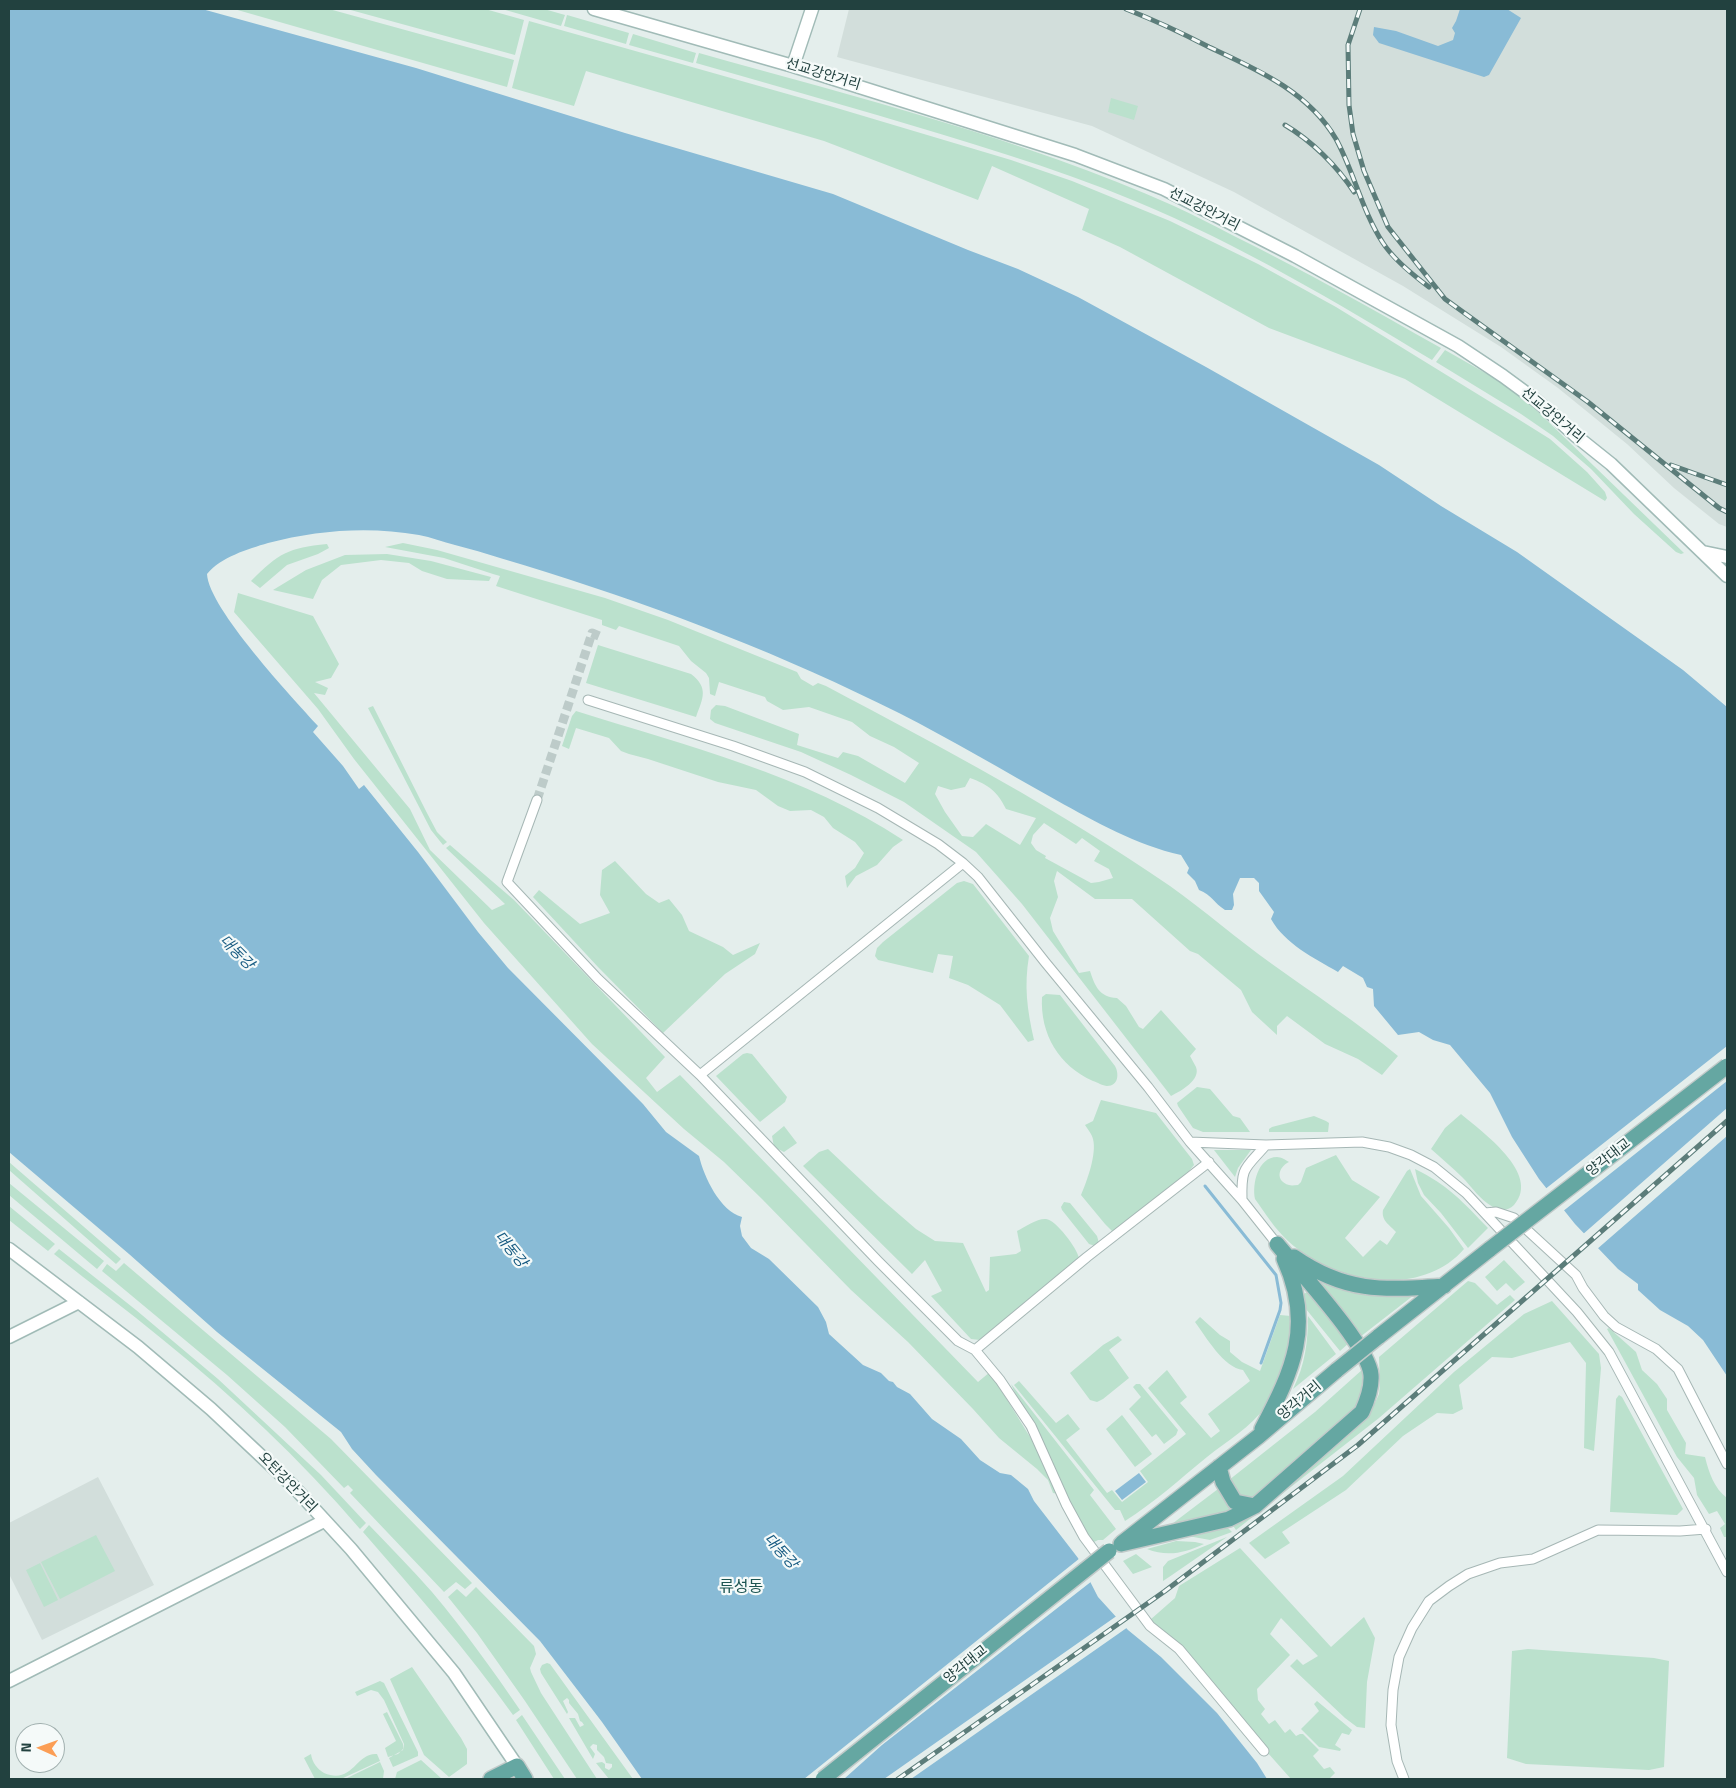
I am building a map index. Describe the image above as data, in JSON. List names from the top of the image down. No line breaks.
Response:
{"streets":{"main road":["선교강안거리","양각대교","양각거리","오탄강안거리"]},"crossings":[["양각대교","양각거리"]],"districts":["류성동"],"water":["대동강"],"north":"left"}
